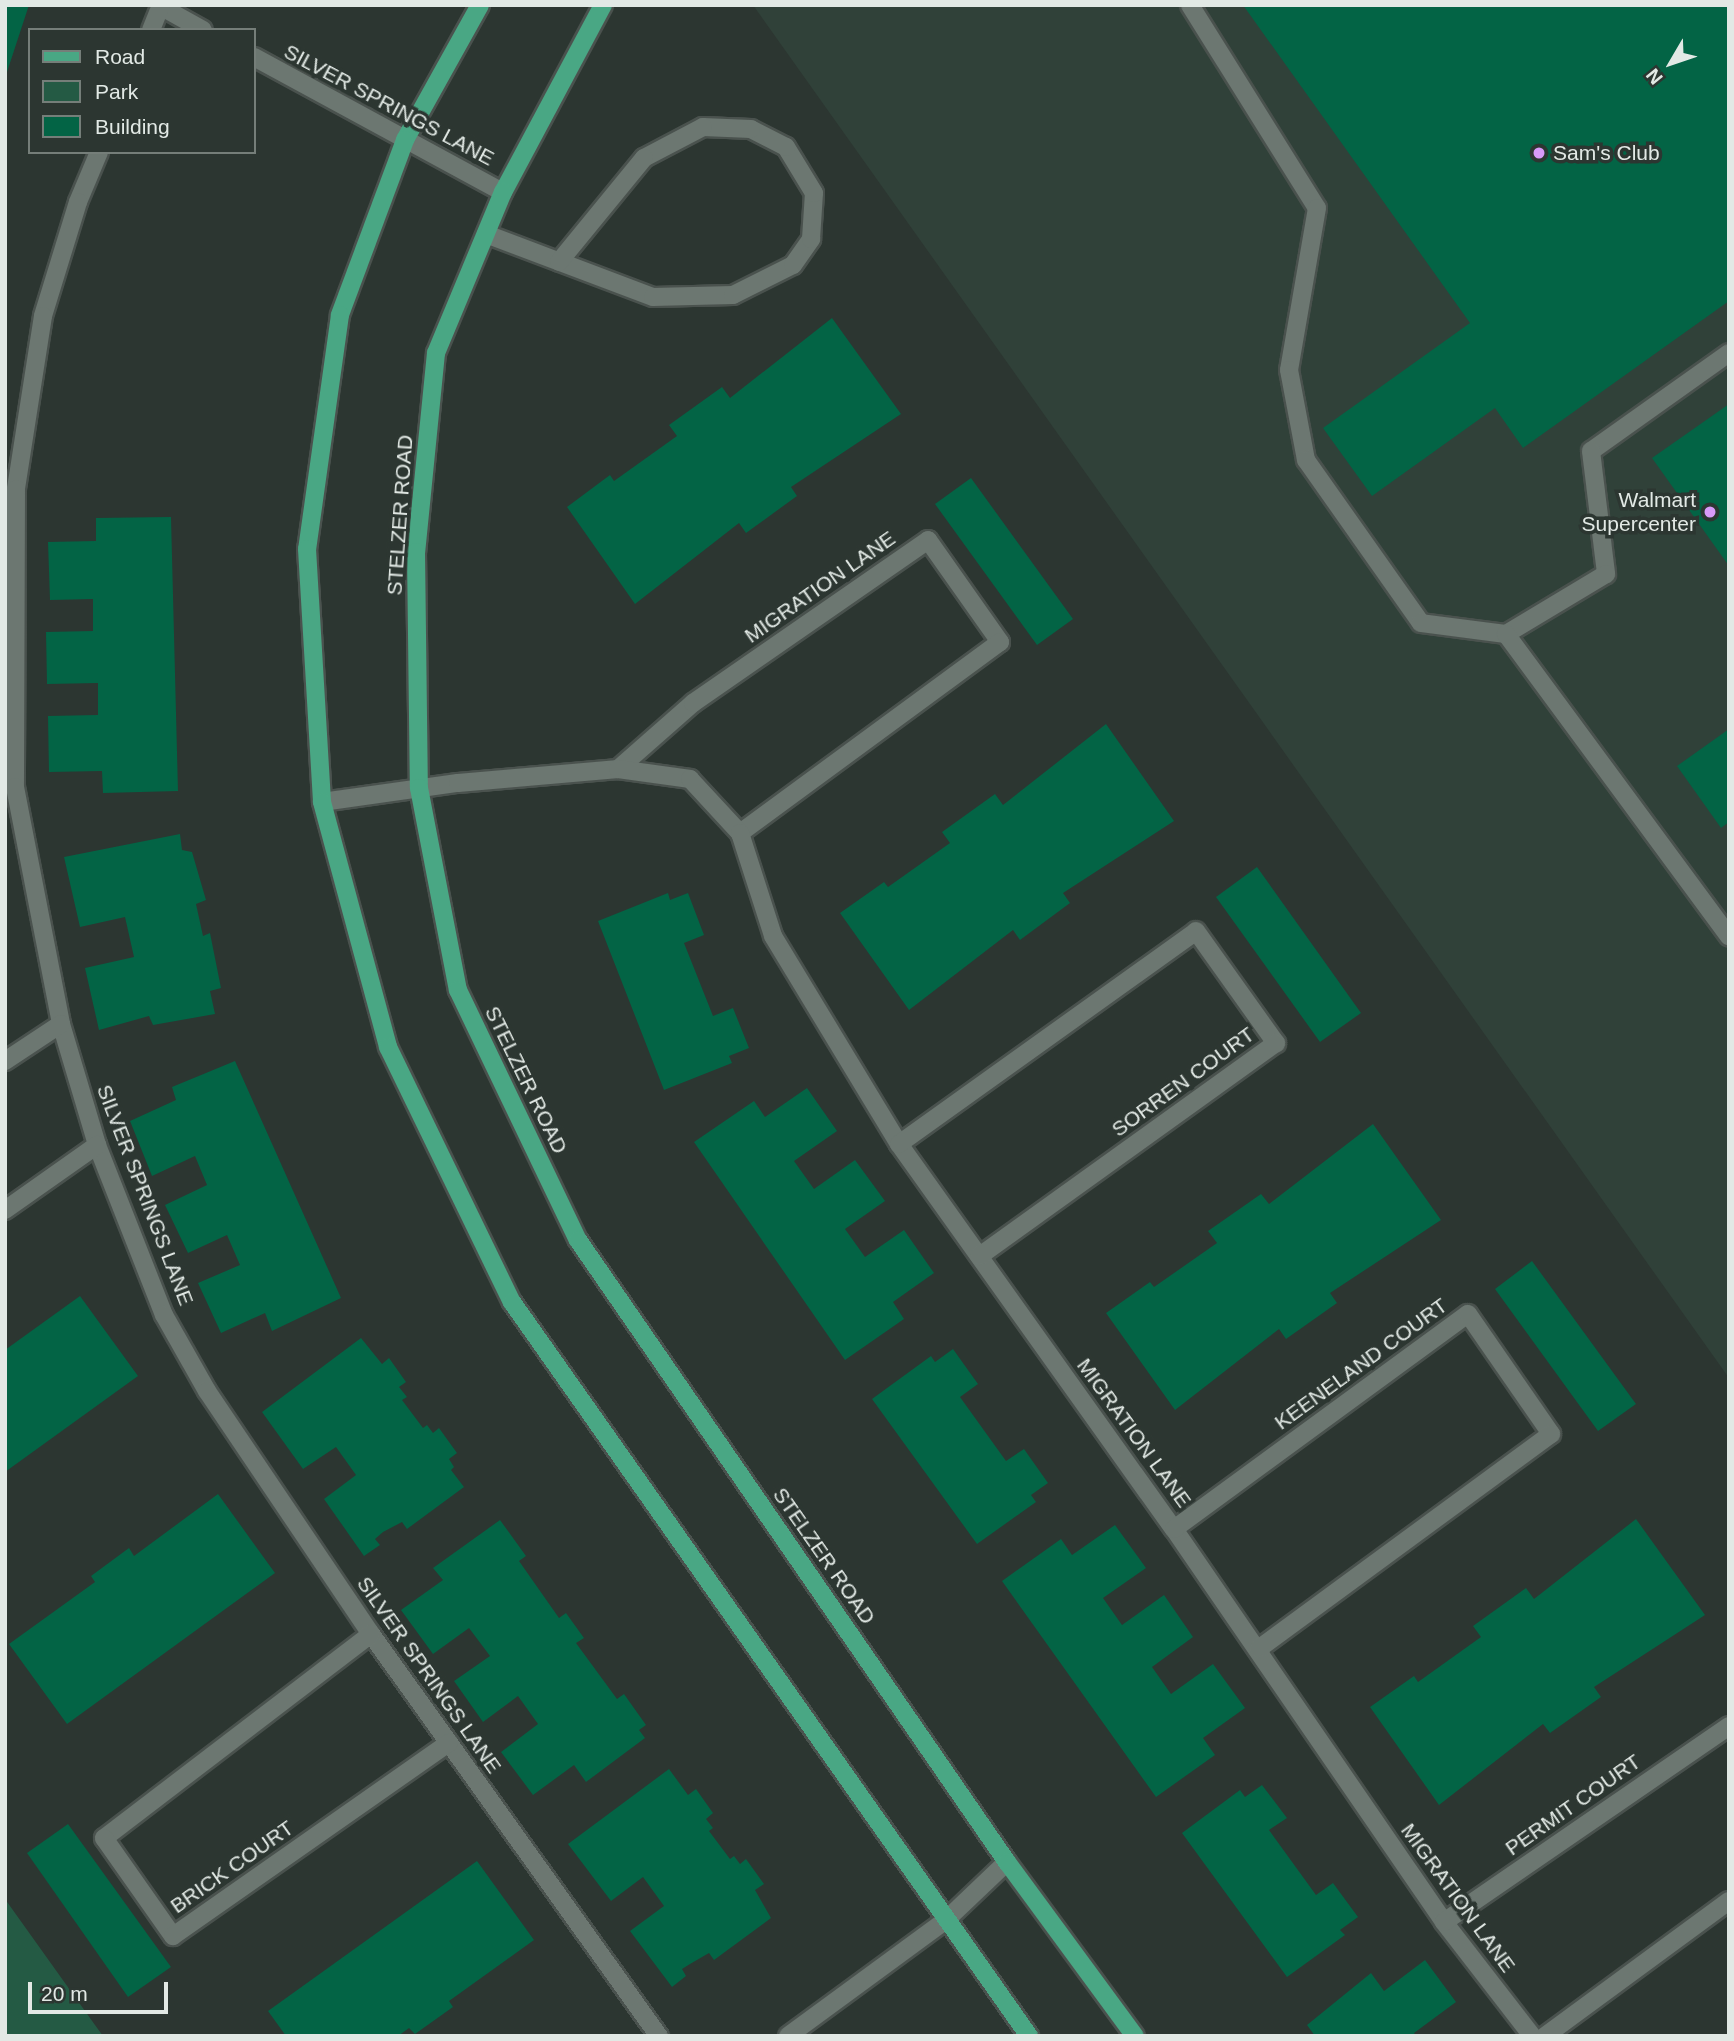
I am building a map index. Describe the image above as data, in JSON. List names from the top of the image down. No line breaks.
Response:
{"streets":{"main road":["STELZER ROAD"],"street":["SILVER SPRINGS LANE","MIGRATION LANE","SORREN COURT","KEENELAND COURT","PERMIT COURT","BRICK COURT"]},"crossings":[["SILVER SPRINGS LANE","STELZER ROAD"],["SILVER SPRINGS LANE","BRICK COURT"],["STELZER ROAD","MIGRATION LANE"],["MIGRATION LANE","SORREN COURT"],["MIGRATION LANE","KEENELAND COURT"],["MIGRATION LANE","PERMIT COURT"]],"places":["Sam's Club","Walmart Supercenter"],"legend":["Road","Park","Building"],"scale_bar":"20 m","north":"bottom left"}
